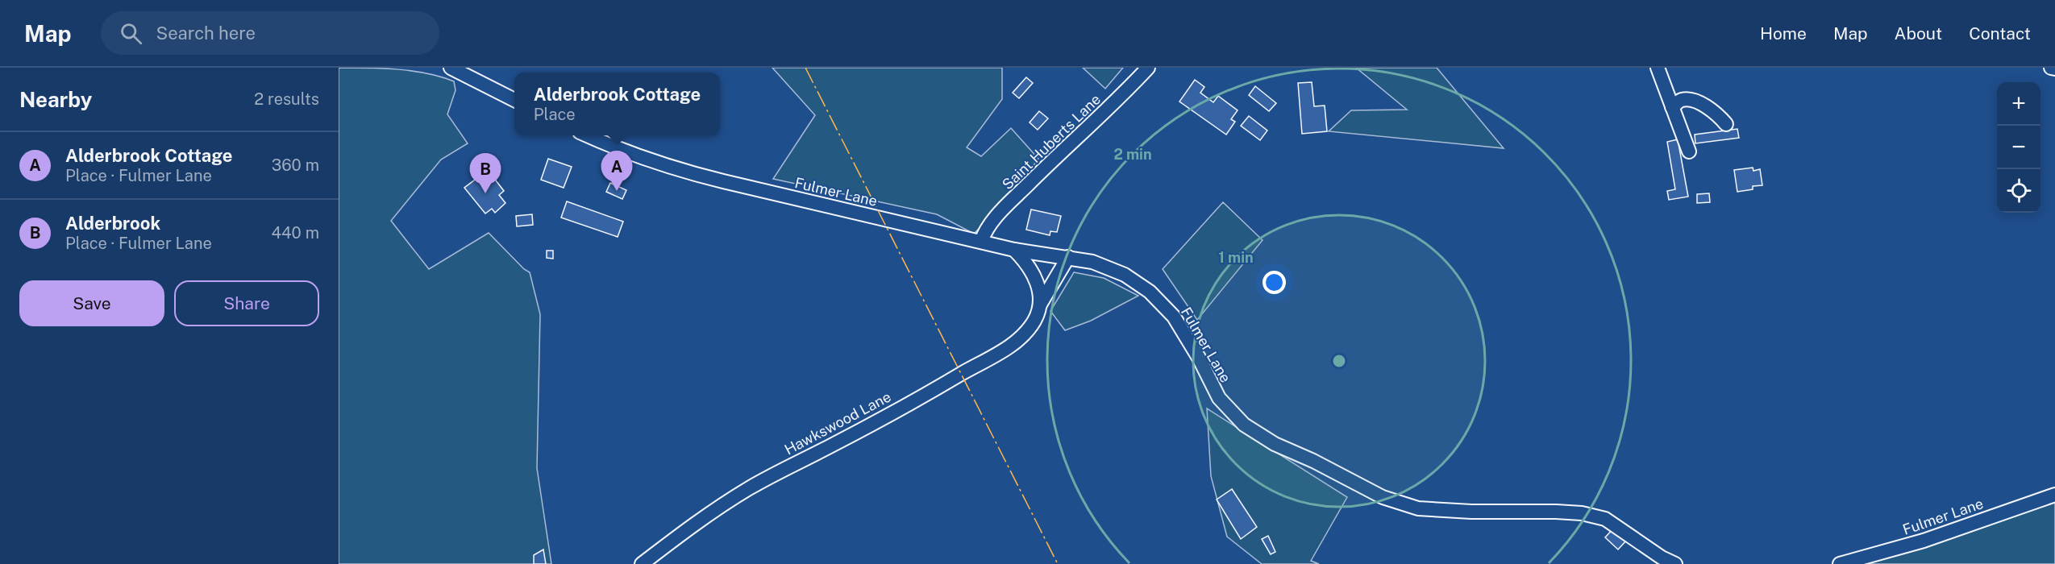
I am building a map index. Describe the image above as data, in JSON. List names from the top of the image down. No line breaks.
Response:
{"streets":{"street":["Saint Huberts Lane","Fulmer Lane","Hawkswood Lane"]},"crossings":[["Saint Huberts Lane","Fulmer Lane"],["Fulmer Lane","Hawkswood Lane"]],"page":{"header":"Map","search":"Search here","nav":["Home","Map","About","Contact"],"heading":["Nearby","2 results"],"popup":["Alderbrook Cottage","Place"],"map_buttons":["+","−"],"list":[{"mark":"A","name":"Alderbrook Cottage","note":"Place · Fulmer Lane","value":"360 m"},{"mark":"B","name":"Alderbrook","note":"Place · Fulmer Lane","value":"440 m"}],"pins":["A","B"],"buttons":["Save","Share"]},"rings":["2 min","1 min"]}
